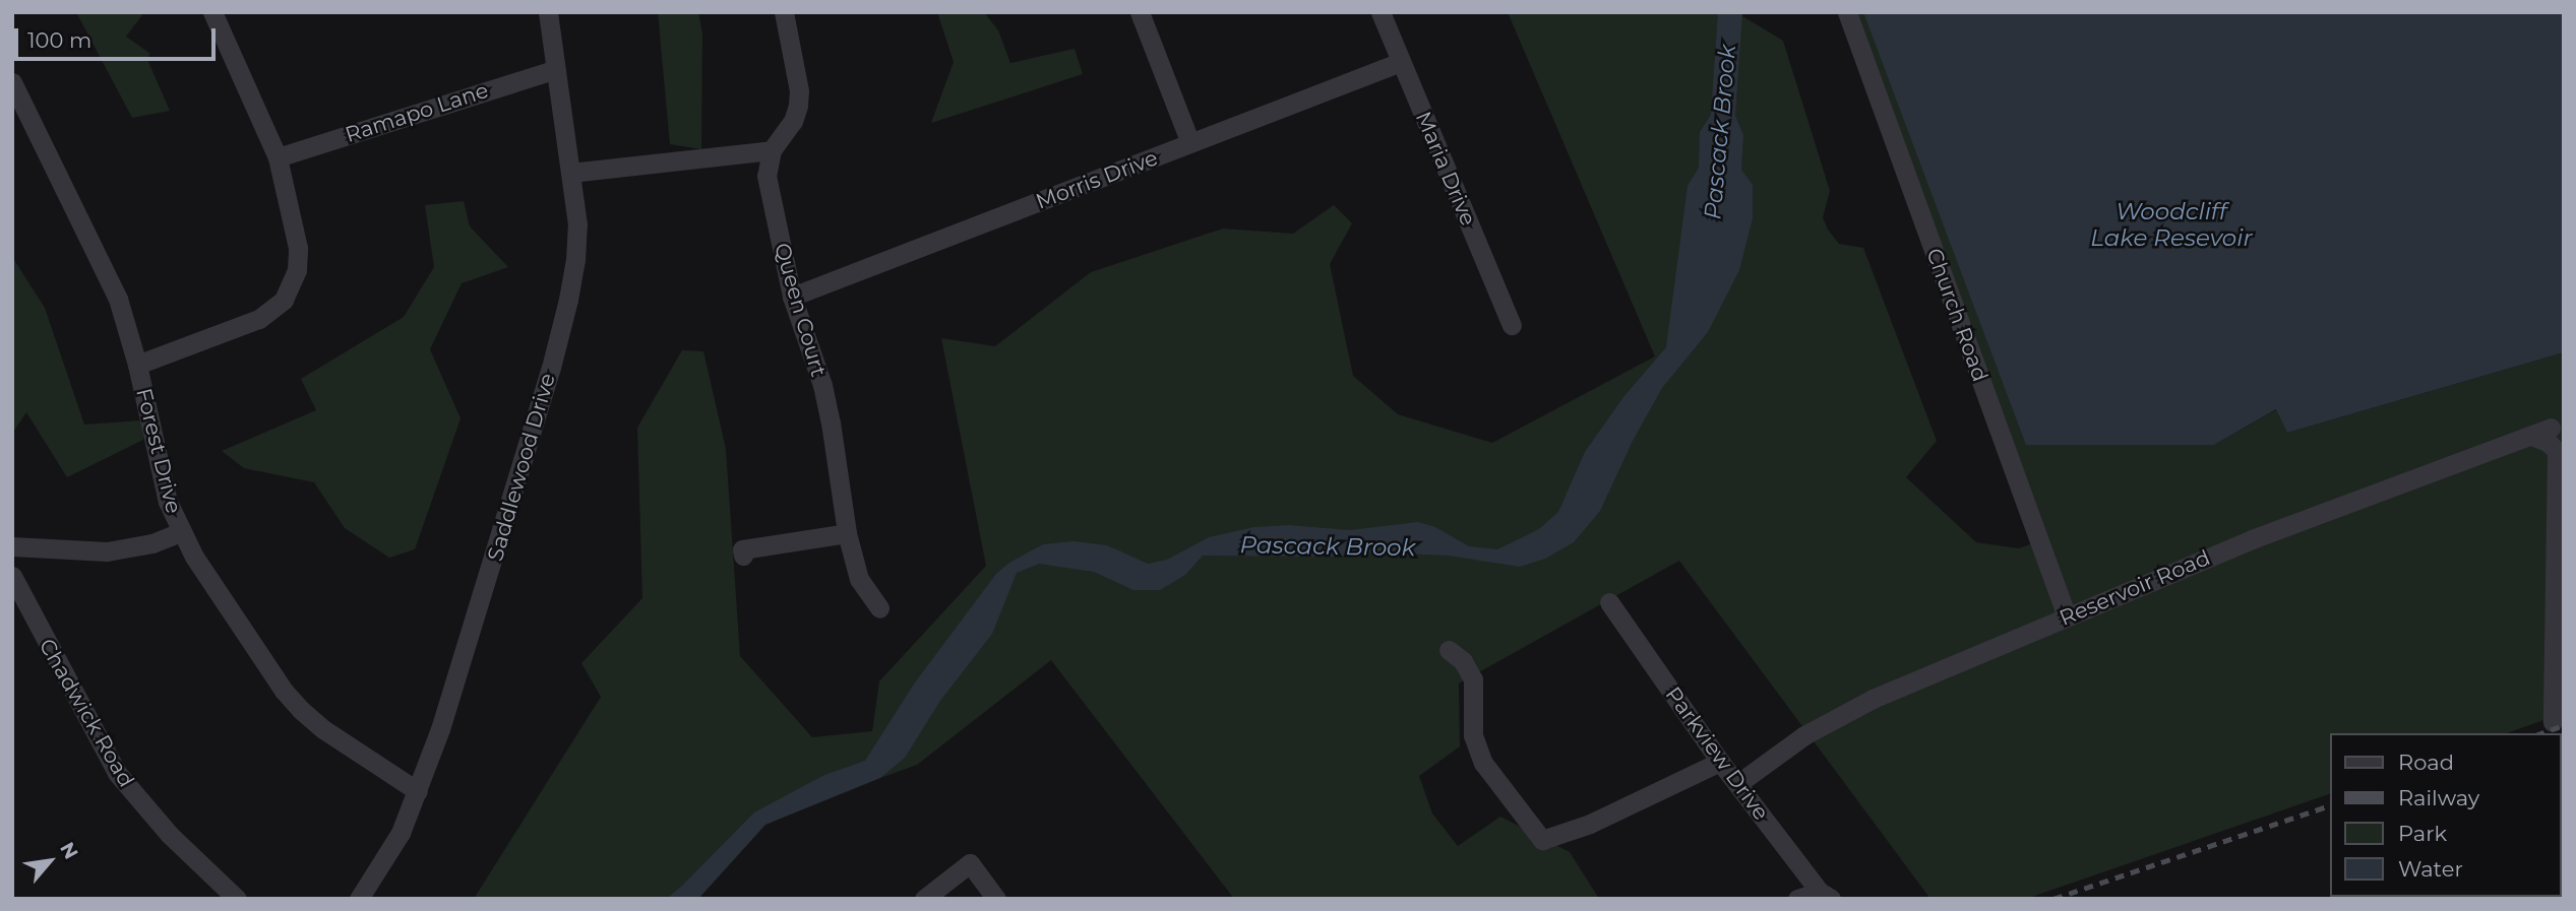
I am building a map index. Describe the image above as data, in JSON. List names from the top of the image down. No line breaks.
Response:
{"streets":{"street":["Ramapo Lane","Maria Drive","Morris Drive","Queen Court","Church Road","Forest Drive","Saddlewood Drive","Reservoir Road","Chadwick Road","Parkview Drive"]},"crossings":[["Ramapo Lane","Saddlewood Drive"],["Maria Drive","Morris Drive"],["Morris Drive","Queen Court"],["Church Road","Reservoir Road"],["Forest Drive","Saddlewood Drive"],["Reservoir Road","Parkview Drive"]],"water":["Pascack Brook","Woodcliff Lake Resevoir"],"legend":["Road","Railway","Park","Water"],"scale_bar":"100 m","north":"top right"}
